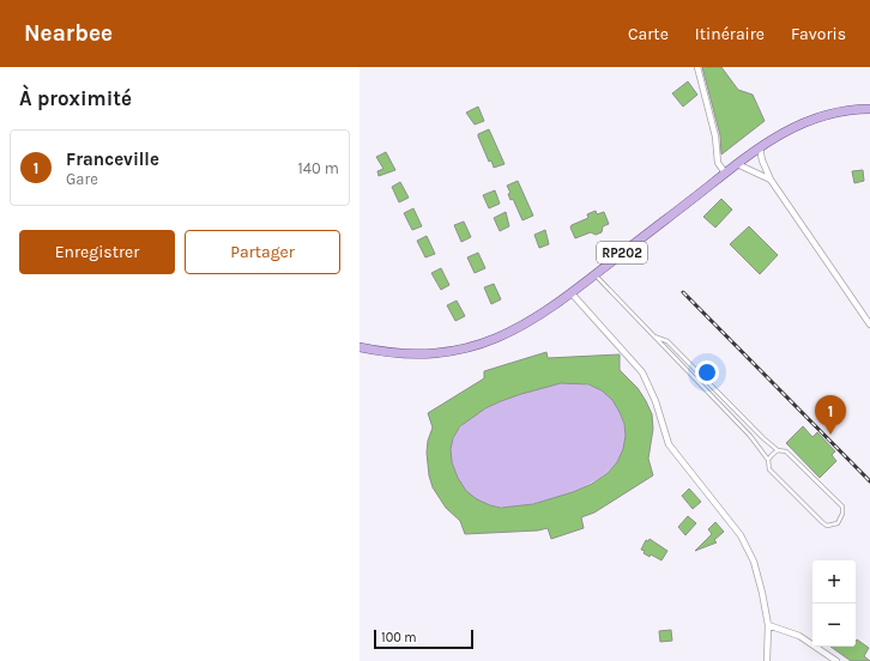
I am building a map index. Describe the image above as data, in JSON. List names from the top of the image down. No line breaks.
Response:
{"streets":{"main road":["RP202"]},"scale_bar":"100 m","page":{"header":"Nearbee","nav":["Carte","Itinéraire","Favoris"],"heading":"À proximité","list":[{"mark":"1","name":"Franceville","note":"Gare","value":"140 m"}],"buttons":["Enregistrer","Partager"],"pins":"1","map_buttons":["+","−"],"scale":"100 m"}}
